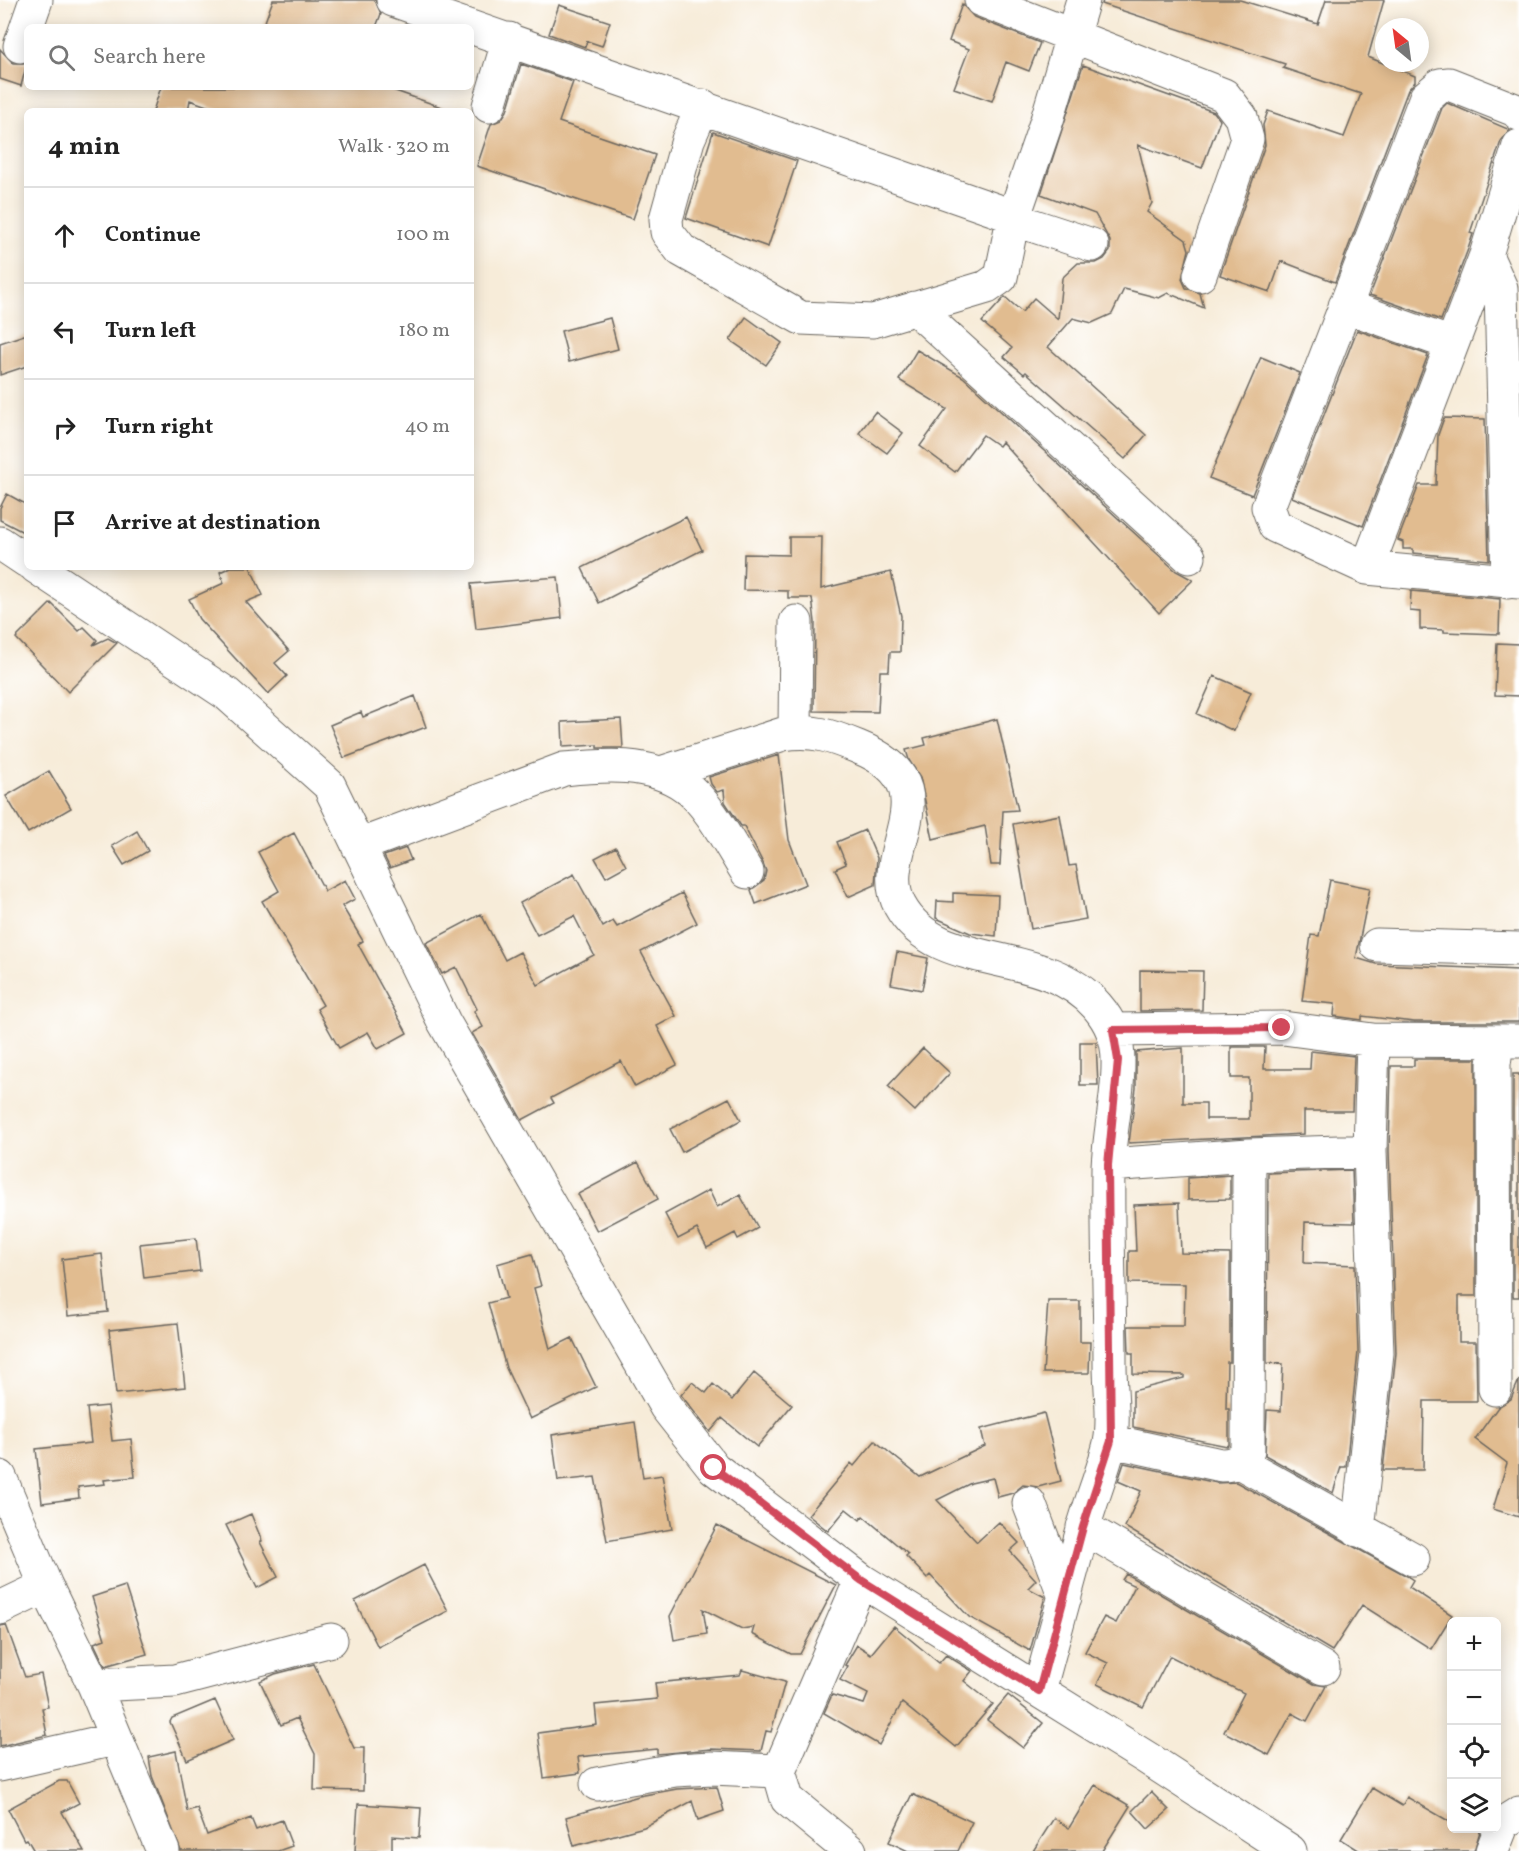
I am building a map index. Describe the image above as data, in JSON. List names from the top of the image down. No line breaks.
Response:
{"north":"top left","page":{"search":"Search here","heading":["4 min","Walk · 320 m"],"list":[["Continue","100 m"],["Turn left","180 m"],["Turn right","40 m"],"Arrive at destination"],"map_buttons":["+","−"]}}
